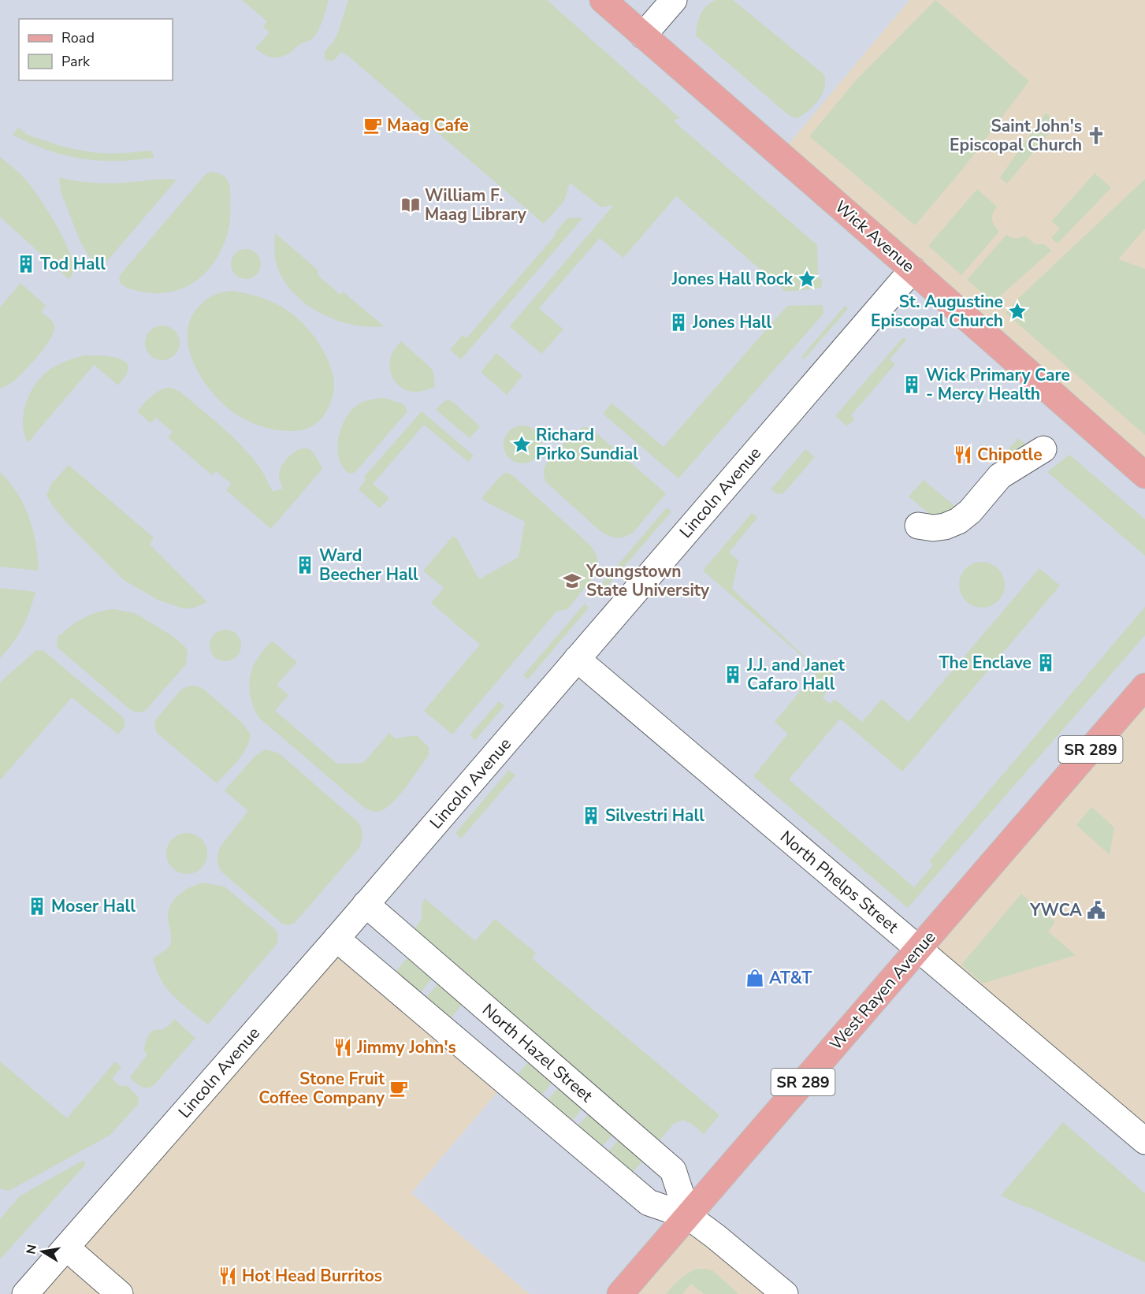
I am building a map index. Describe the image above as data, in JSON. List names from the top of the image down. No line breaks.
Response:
{"streets":{"main road":["Wick Avenue","SR 289","West Rayen Avenue"],"street":["Lincoln Avenue","North Phelps Street","North Hazel Street"]},"crossings":[["Wick Avenue","Lincoln Avenue"],["Lincoln Avenue","North Phelps Street"],["Lincoln Avenue","North Hazel Street"],["North Phelps Street","West Rayen Avenue"],["West Rayen Avenue","North Hazel Street"]],"places":{"cafe":["Maag Cafe","Stone Fruit Coffee Company"],"church":["Saint John's Episcopal Church"],"library":["William F. Maag Library"],"building":["Tod Hall","Jones Hall","Wick Primary Care - Mercy Health","Ward Beecher Hall","The Enclave","J.J. and Janet Cafaro Hall","Silvestri Hall","Moser Hall"],"place":["Jones Hall Rock","St. Augustine Episcopal Church","Richard Pirko Sundial"],"restaurant":["Chipotle","Jimmy John's","Hot Head Burritos"],"school or university":["Youngstown State University"],"public building":["YWCA"],"shop":["AT&T"]},"legend":["Road","Park"],"north":"left"}
